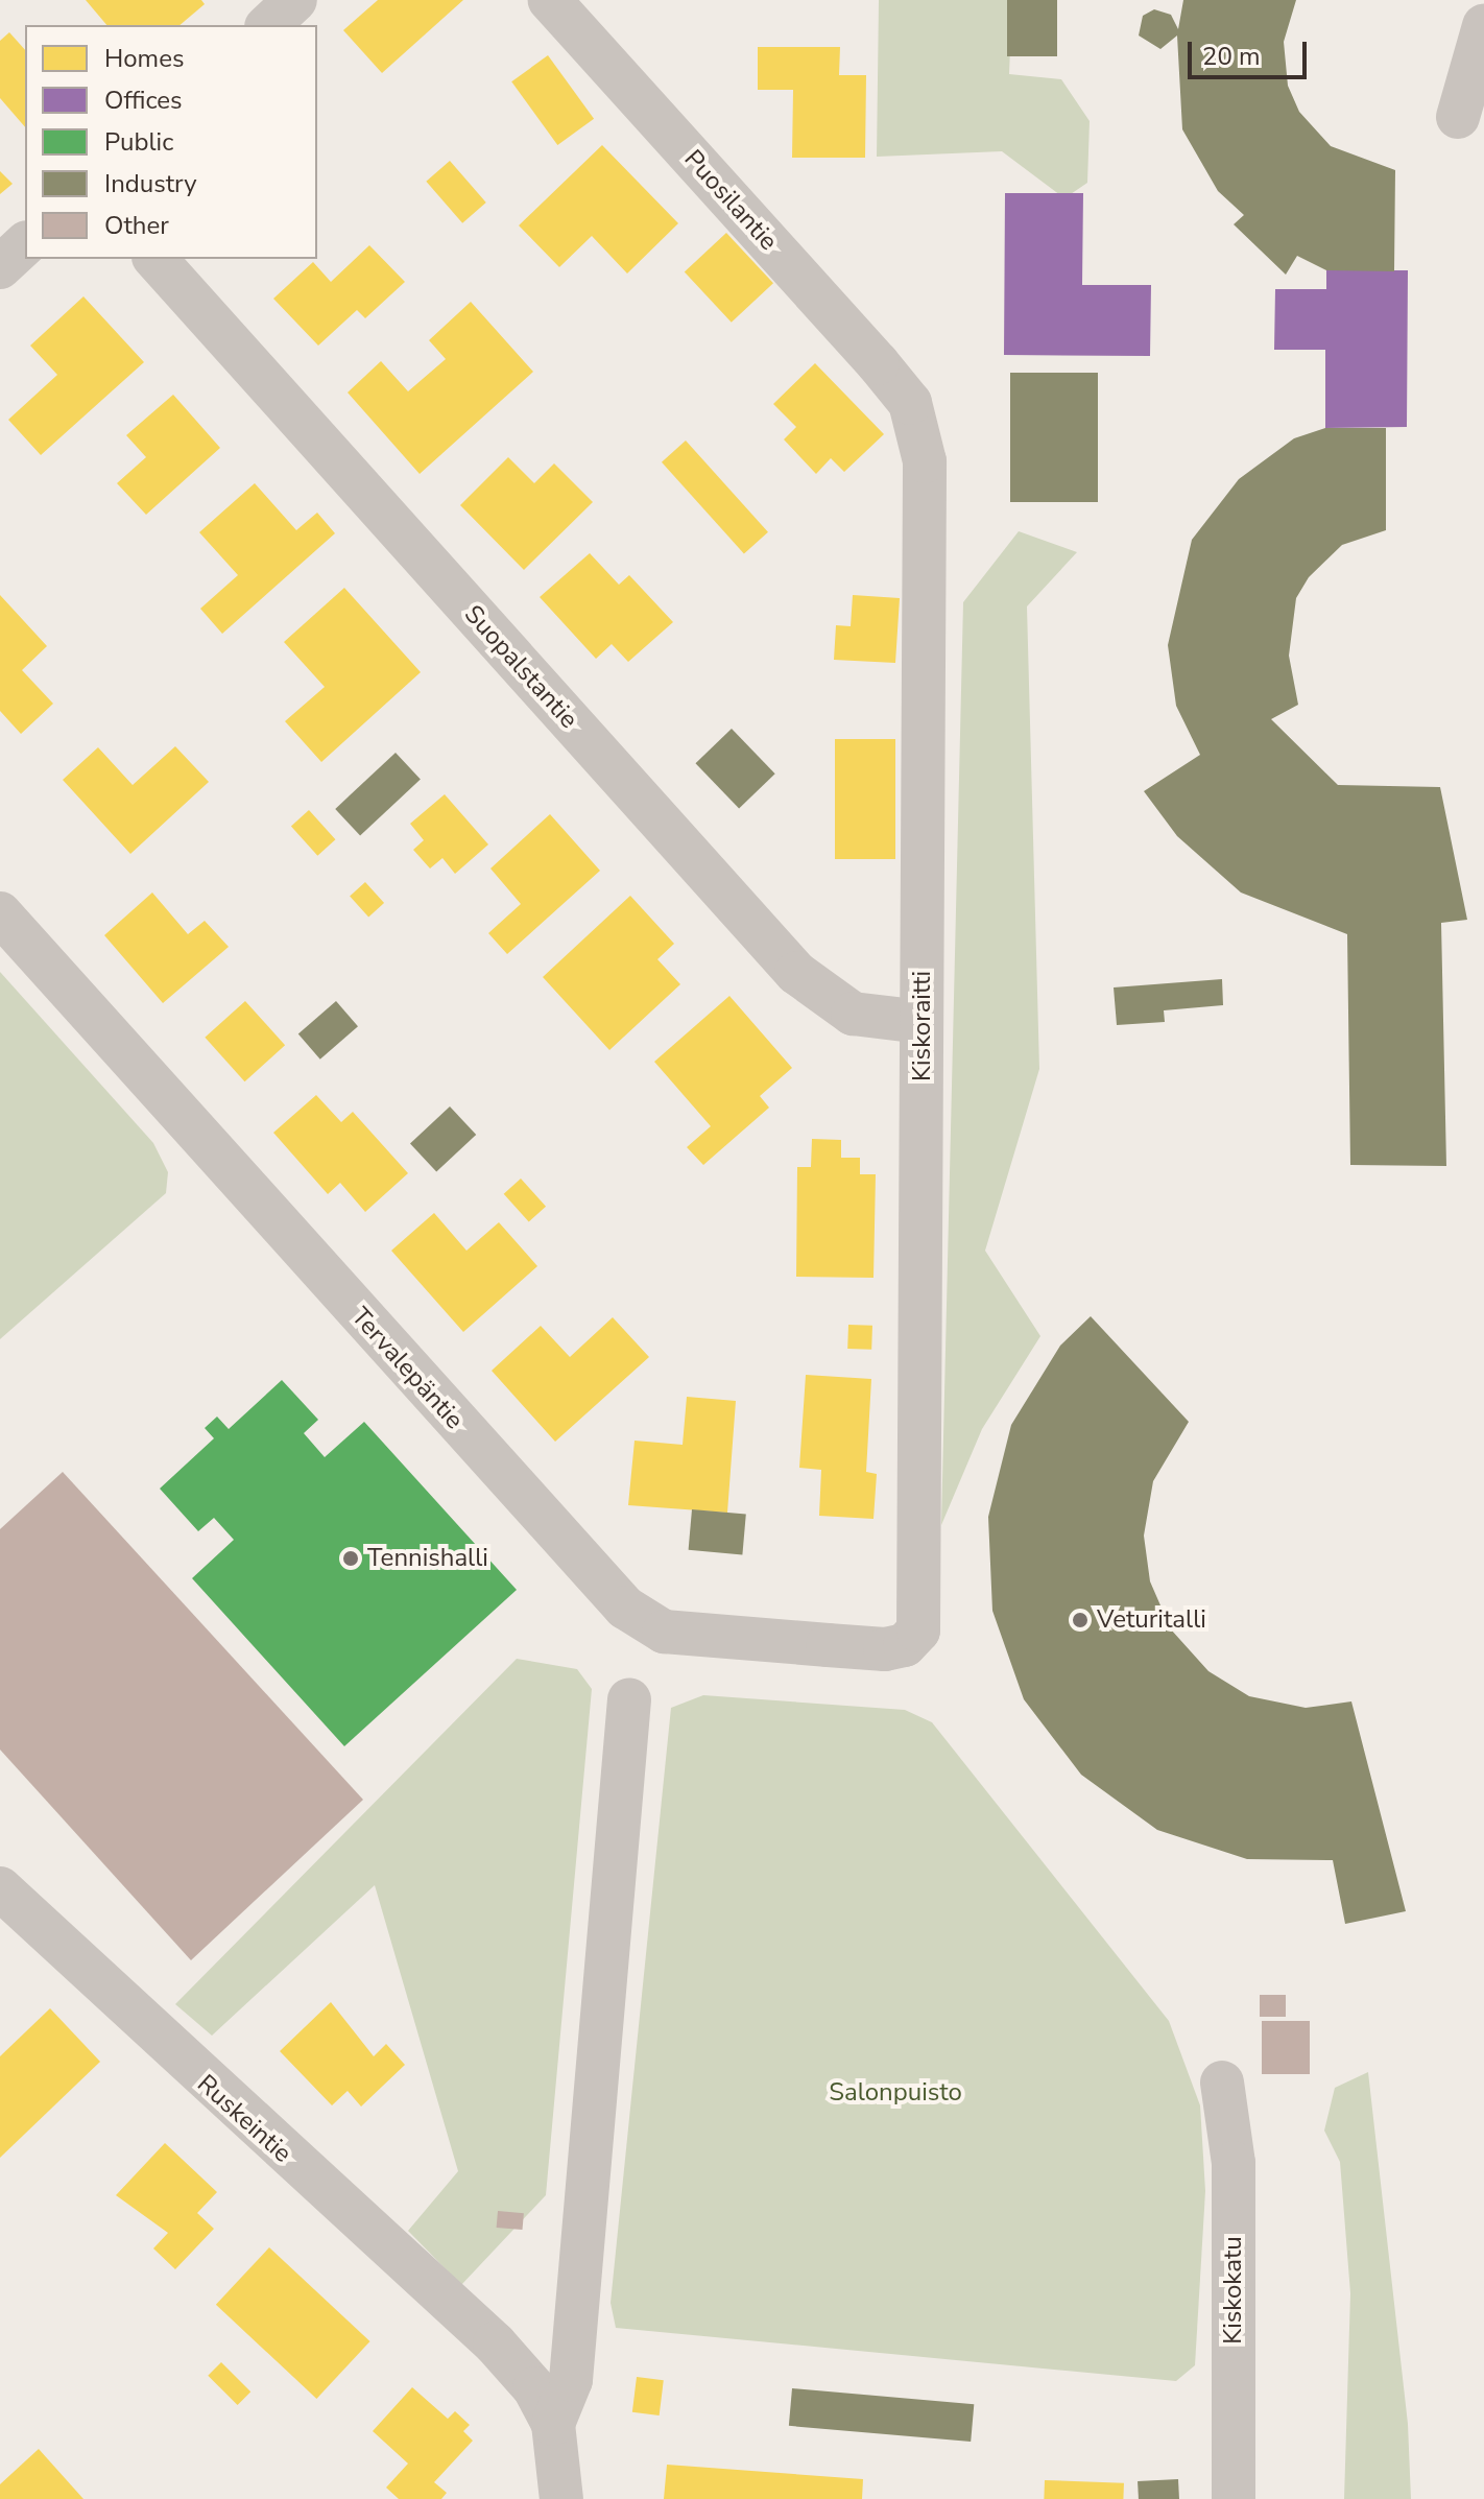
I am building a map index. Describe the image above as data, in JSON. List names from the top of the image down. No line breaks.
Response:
{"streets":{"street":["Puosilantie","Suopalstantie","Kiskoraitti","Tervalepäntie","Ruskeintie","Kiskokatu"]},"crossings":[["Puosilantie","Kiskoraitti"],["Suopalstantie","Kiskoraitti"],["Kiskoraitti","Tervalepäntie"]],"parks":["Salonpuisto"],"places":["Tennishalli","Veturitalli"],"legend":["Homes","Offices","Public","Industry","Other"],"scale_bar":"20 m"}
